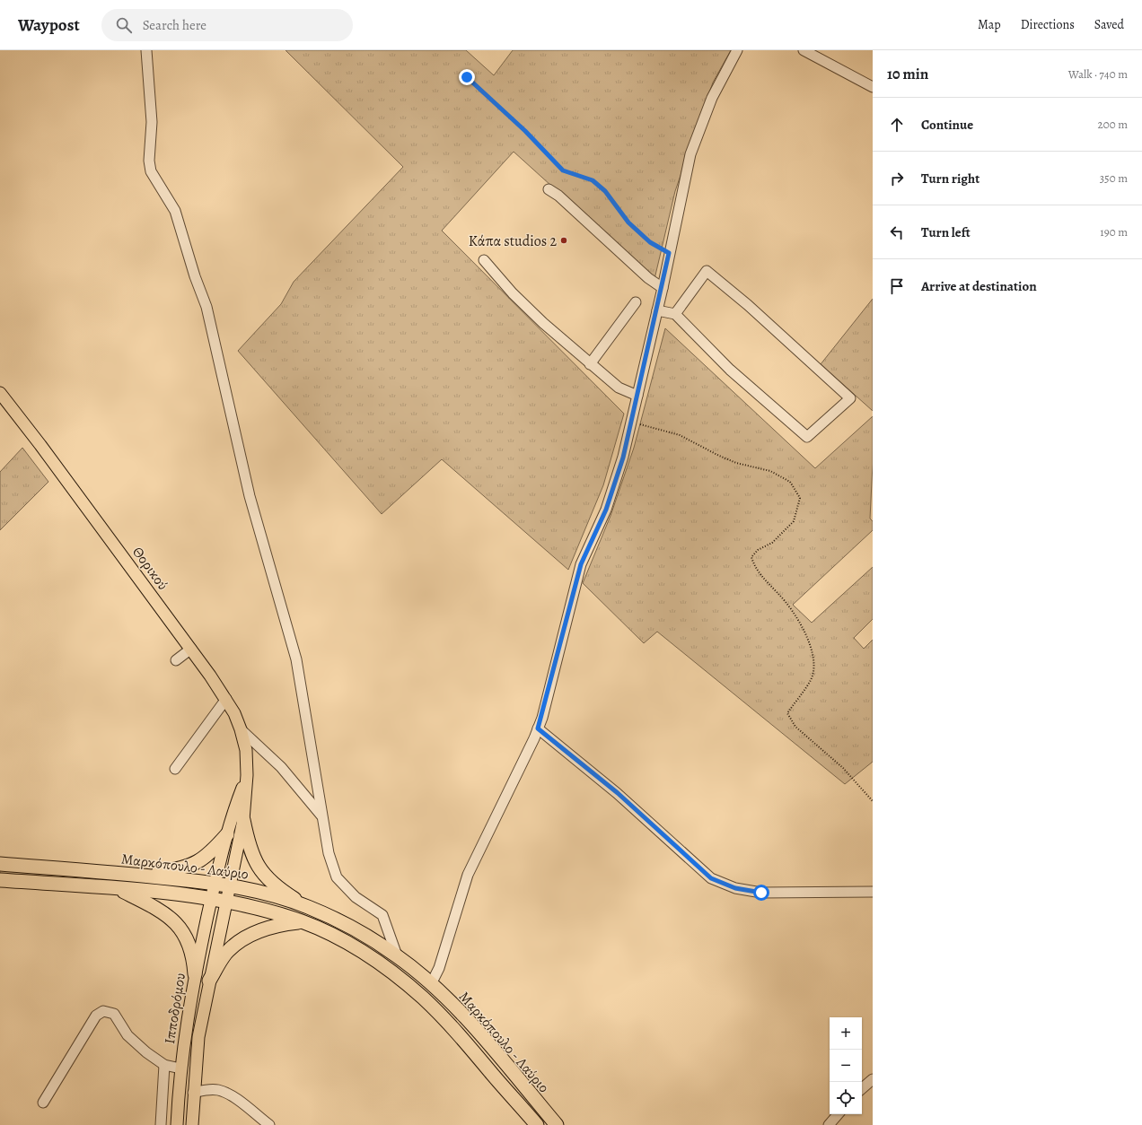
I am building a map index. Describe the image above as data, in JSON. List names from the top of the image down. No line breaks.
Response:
{"streets":{"highway":["Μαρκόπουλο - Λαύριο"],"main road":["Θορικού","Ιπποδρόμου"]},"crossings":[["Θορικού","Μαρκόπουλο - Λαύριο"],["Θορικού","Ιπποδρόμου"],["Μαρκόπουλο - Λαύριο","Ιπποδρόμου"]],"places":["Κάπα studios 2"],"page":{"header":"Waypost","search":"Search here","nav":["Map","Directions","Saved"],"heading":["10 min","Walk · 740 m"],"list":[["Continue","200 m"],["Turn right","350 m"],["Turn left","190 m"],"Arrive at destination"],"map_buttons":["+","−"]}}
